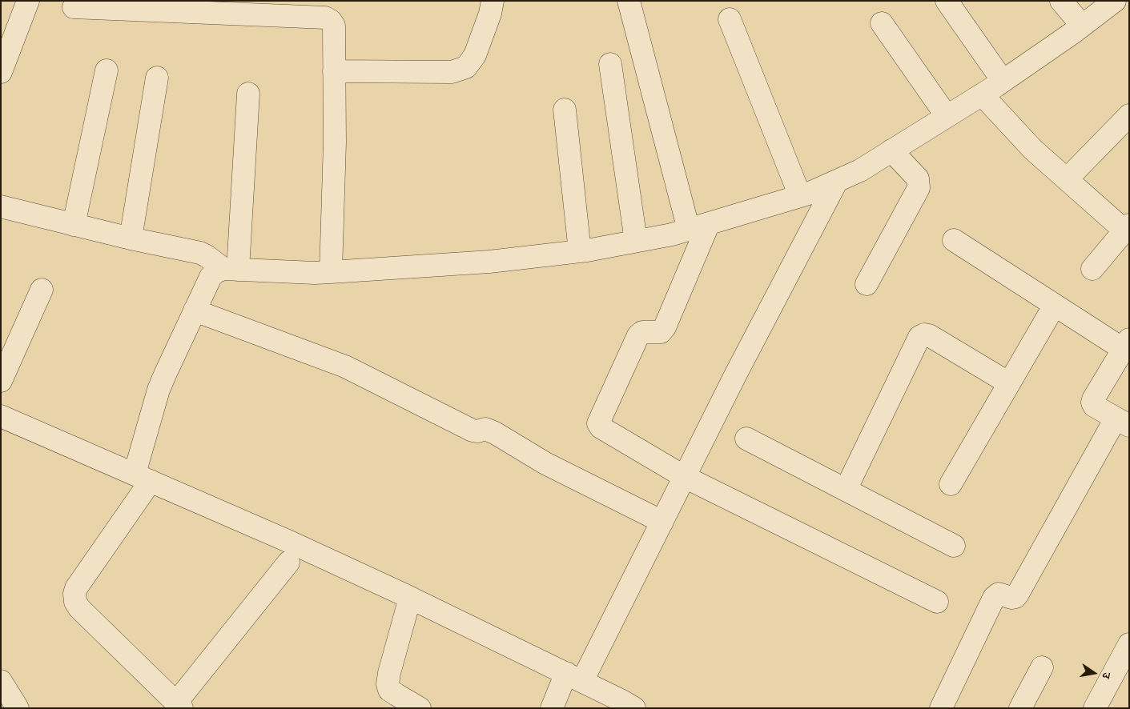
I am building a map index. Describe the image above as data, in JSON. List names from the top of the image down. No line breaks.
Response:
{"north":"right"}
